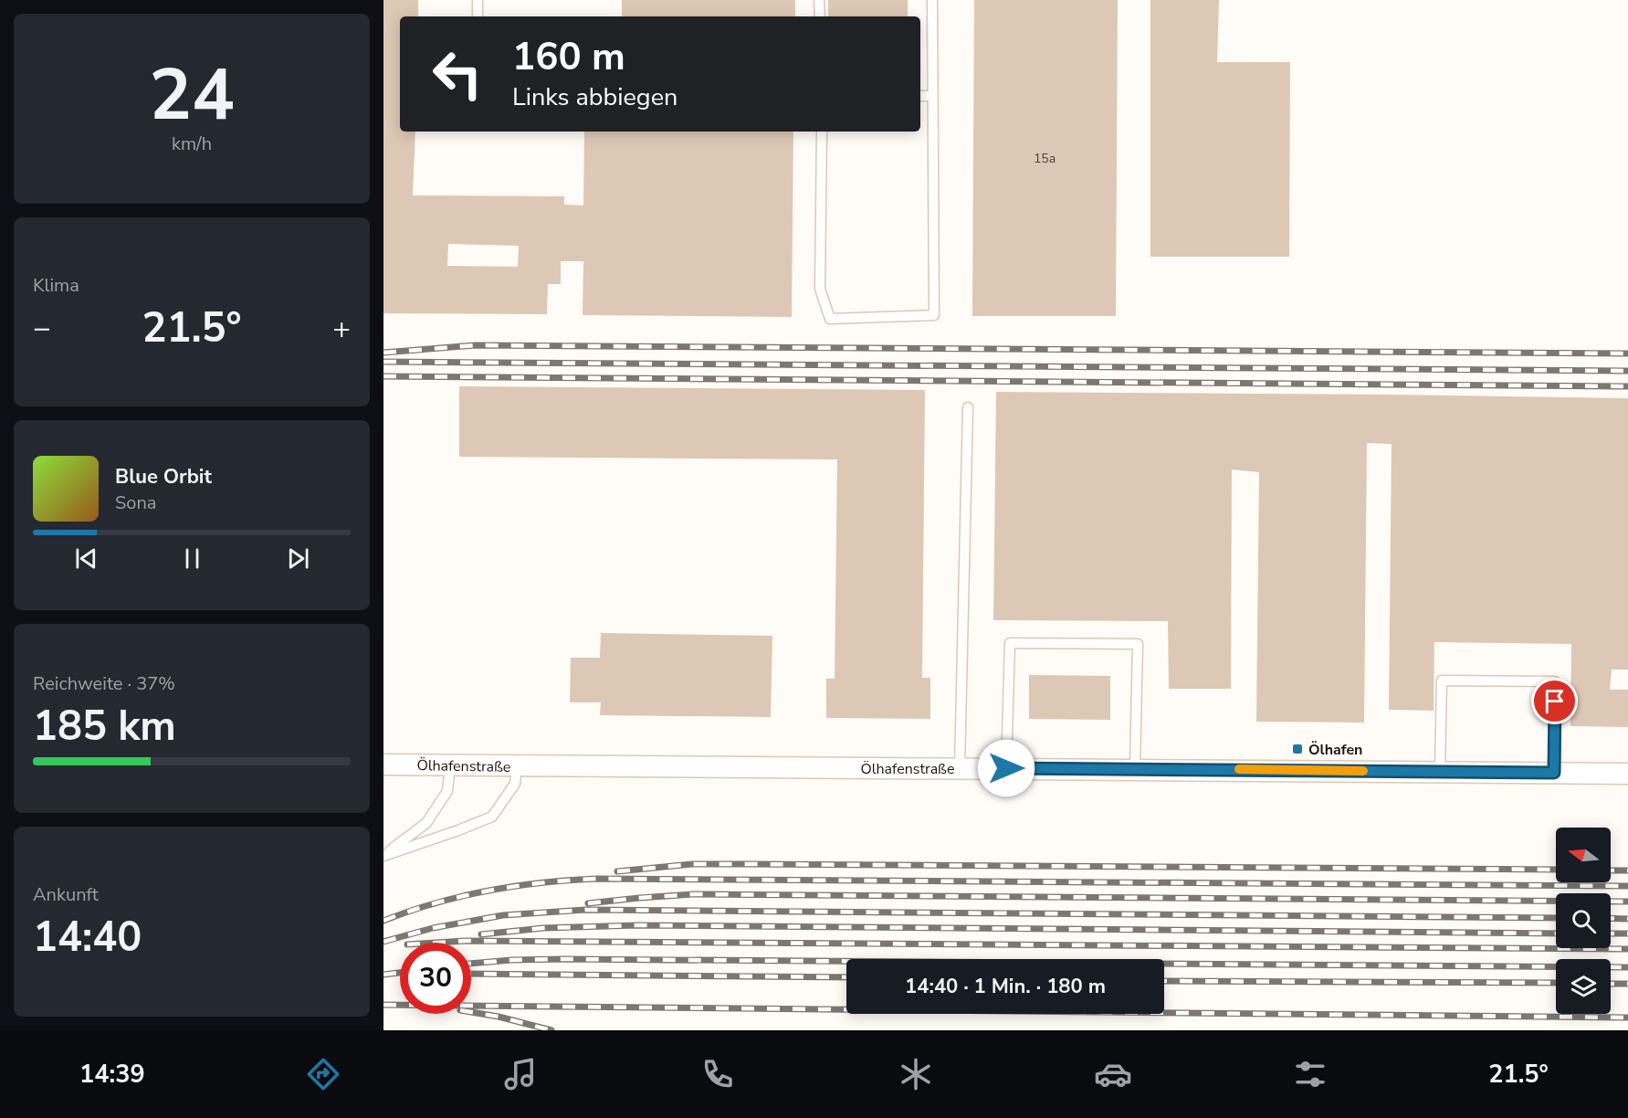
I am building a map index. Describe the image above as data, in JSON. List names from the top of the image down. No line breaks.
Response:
{"streets":{"street":["Ölhafenstraße"]},"places":{"transit":["Ölhafen"]},"house_numbers":["15a"],"north":"left","page":{"tile":[["24","km/h"],"Klima",["Reichweite · 37%","185 km"],["Ankunft","14:40"]],"turn":["160 m","Links abbiegen"],"heat":["−","21.5°","+"],"song":["Blue Orbit","Sona"],"limit":"30","trip":"14:40 · 1 Min. · 180 m","tabs":["14:39","21.5°"]}}
